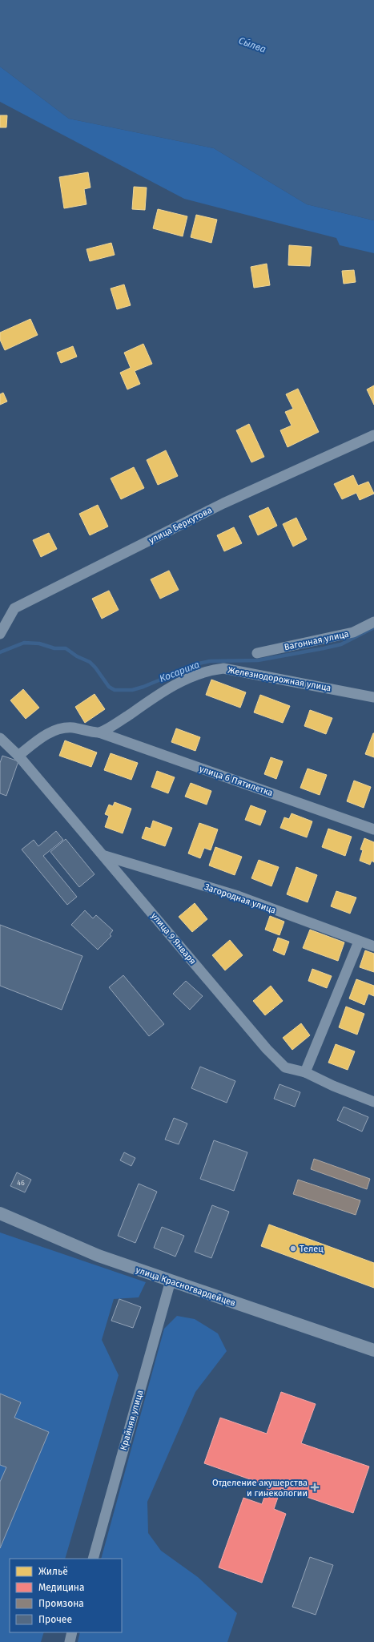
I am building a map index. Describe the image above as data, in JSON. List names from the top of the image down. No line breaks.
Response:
{"streets":{"street":["улица Беркутова","Вагонная улица","Железнодорожная улица","улица 6 Пятилетка","Загородная улица","улица 9 Января","улица Красногвардейцев","Крайняя улица"]},"crossings":[["Железнодорожная улица","улица 6 Пятилетка"],["Загородная улица","улица 9 Января"],["улица Красногвардейцев","Крайняя улица"]],"water":["Сы́лва","Косариха"],"places":{"other":["Телец"],"health":["Отделение акушерства и гинекологии"]},"house_numbers":["46"],"legend":["Жильё","Медицина","Промзона","Прочее"]}
